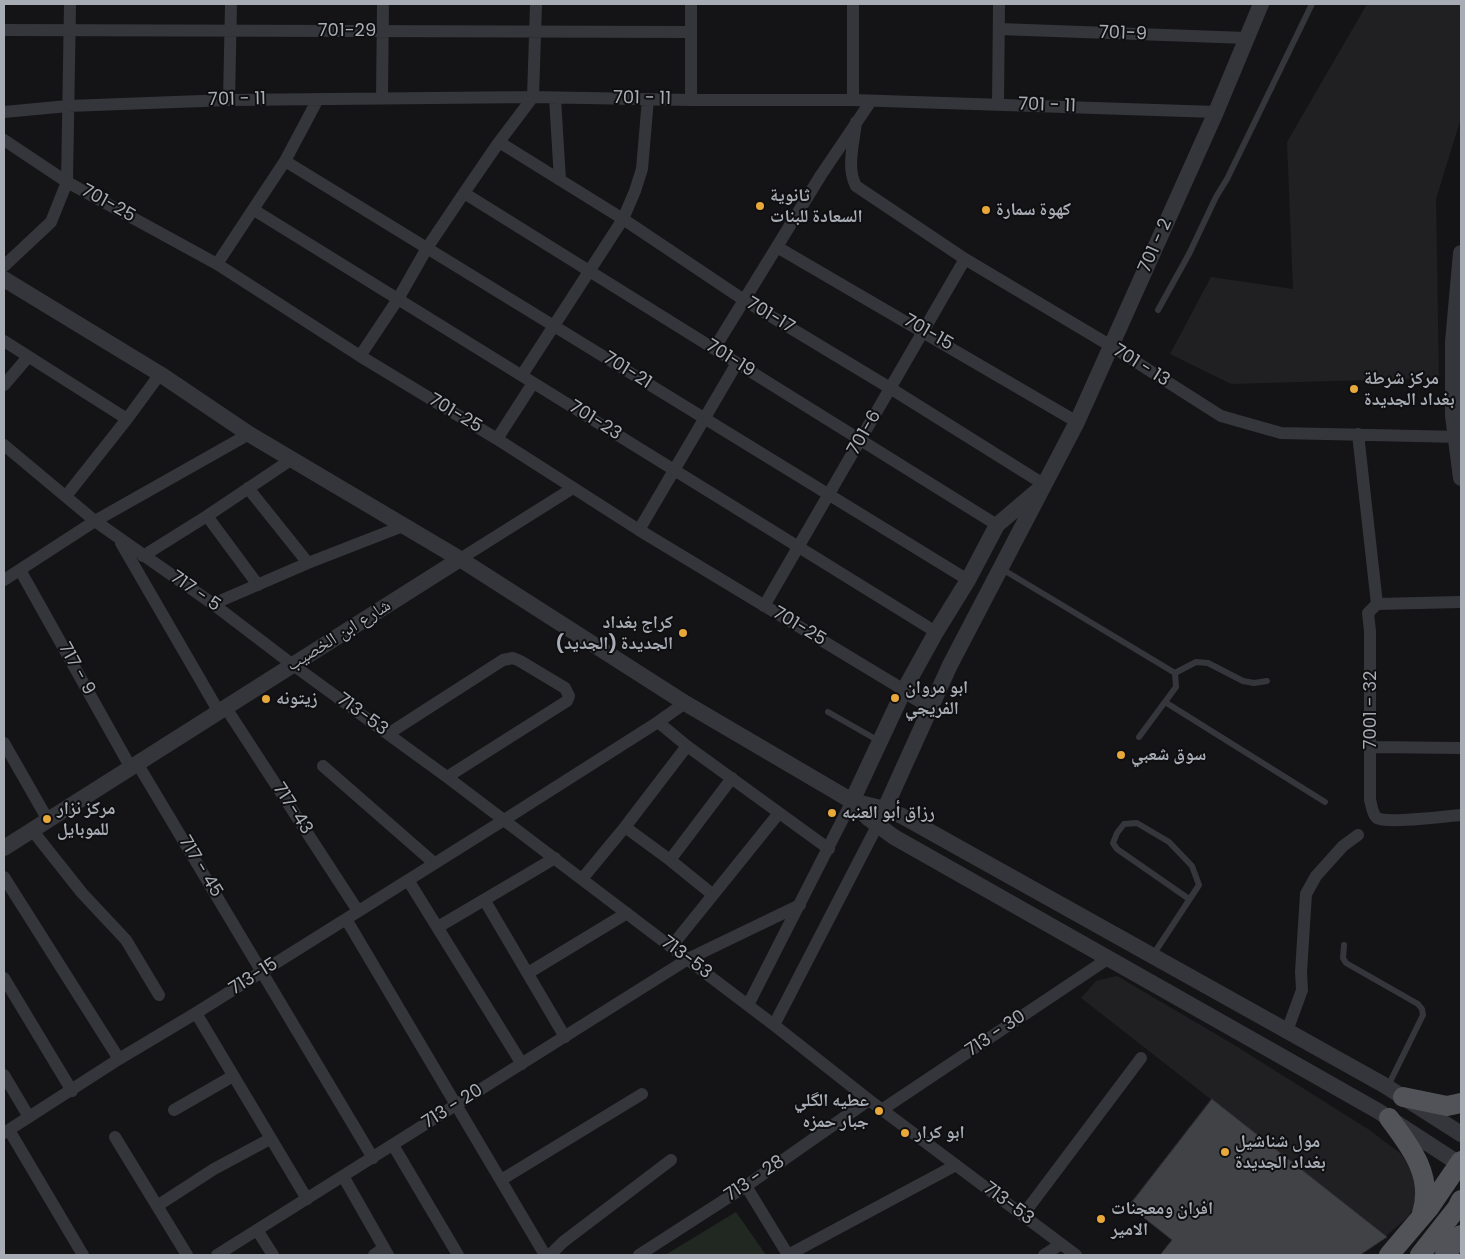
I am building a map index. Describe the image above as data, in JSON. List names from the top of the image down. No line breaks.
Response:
{"streets":{"street":["701-29","701-9","701 - 11","701-25","701 - 2","701-17","701-15","701-19","701 - 13","701-21","701-23","701-6","717 - 5","شارع ابن الخصيب","717 - 9","7001 - 32","713-53","717-43","717 - 45","713-15","713 - 30","713 - 20","713 - 28"]},"crossings":[["701-9","701 - 2"],["701 - 11","701 - 2"],["701-25","701-6"],["701-25","شارع ابن الخصيب"],["701 - 2","701-17"],["701 - 2","701-15"],["701 - 2","701 - 13"],["701-17","701-6"],["701-15","701-6"],["701-19","701-6"],["701 - 13","701-6"],["701-21","701-6"],["701-23","701-6"],["717 - 5","شارع ابن الخصيب"],["717 - 5","713-53"],["717 - 5","717-43"],["شارع ابن الخصيب","717 - 9"],["شارع ابن الخصيب","713-53"],["شارع ابن الخصيب","717-43"],["شارع ابن الخصيب","717 - 45"],["717 - 9","717 - 45"],["713-53","713-15"],["713-53","713 - 30"],["713-53","713 - 20"],["713-53","713 - 28"],["717-43","713-15"],["717 - 45","713-15"],["717 - 45","713 - 20"]],"places":["ثانوية السعادة للبنات","كهوة سمارة","مركز شرطة بغداد الجديدة","كراج بغداد الجديدة (الجديد)","ابو مروان الفريجي","زيتونه","سوق شعبي","رزاق أبو العنبه","مركز نزار للموبايل","عطيه الگلي جبار حمزه","ابو كرار","مول شناشيل بغداد الجديدة","افران ومعجنات الامير"]}
